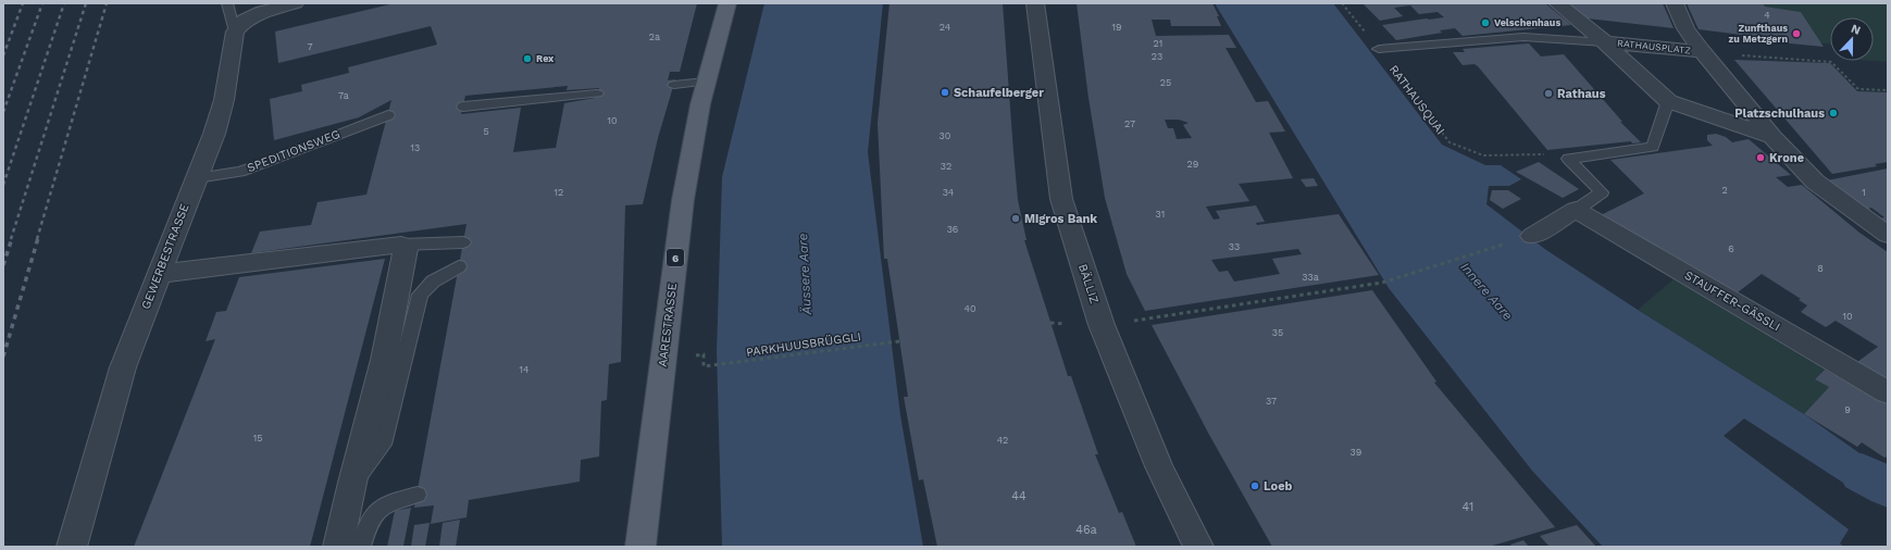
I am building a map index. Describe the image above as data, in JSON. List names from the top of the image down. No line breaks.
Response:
{"streets":{"main road":["6","AARESTRASSE"],"street":["RATHAUSPLATZ","GEWERBESTRASSE","BÄLLIZ","STAUFFER-GÄSSLI"],"lane":["SPEDITIONSWEG"],"path":["RATHAUSQUAI","PARKHUUSBRÜGGLI"]},"crossings":[["SPEDITIONSWEG","GEWERBESTRASSE"]],"water":["Äussere Aare","Innere Aare"],"places":["Velschenhaus","Zunfthaus zu Metzgern","Rex","Schaufelberger","Rathaus","Platzschulhaus","Krone","Migros Bank","Loeb"],"house_numbers":["4","24","19","2a","21","7","23","25","7a","10","27","5","30","13","29","32","2","12","34","1","31","36","33","6","8","33a","40","10","35","14","37","9","15","42","39","44","41","46a"],"north":"top"}
